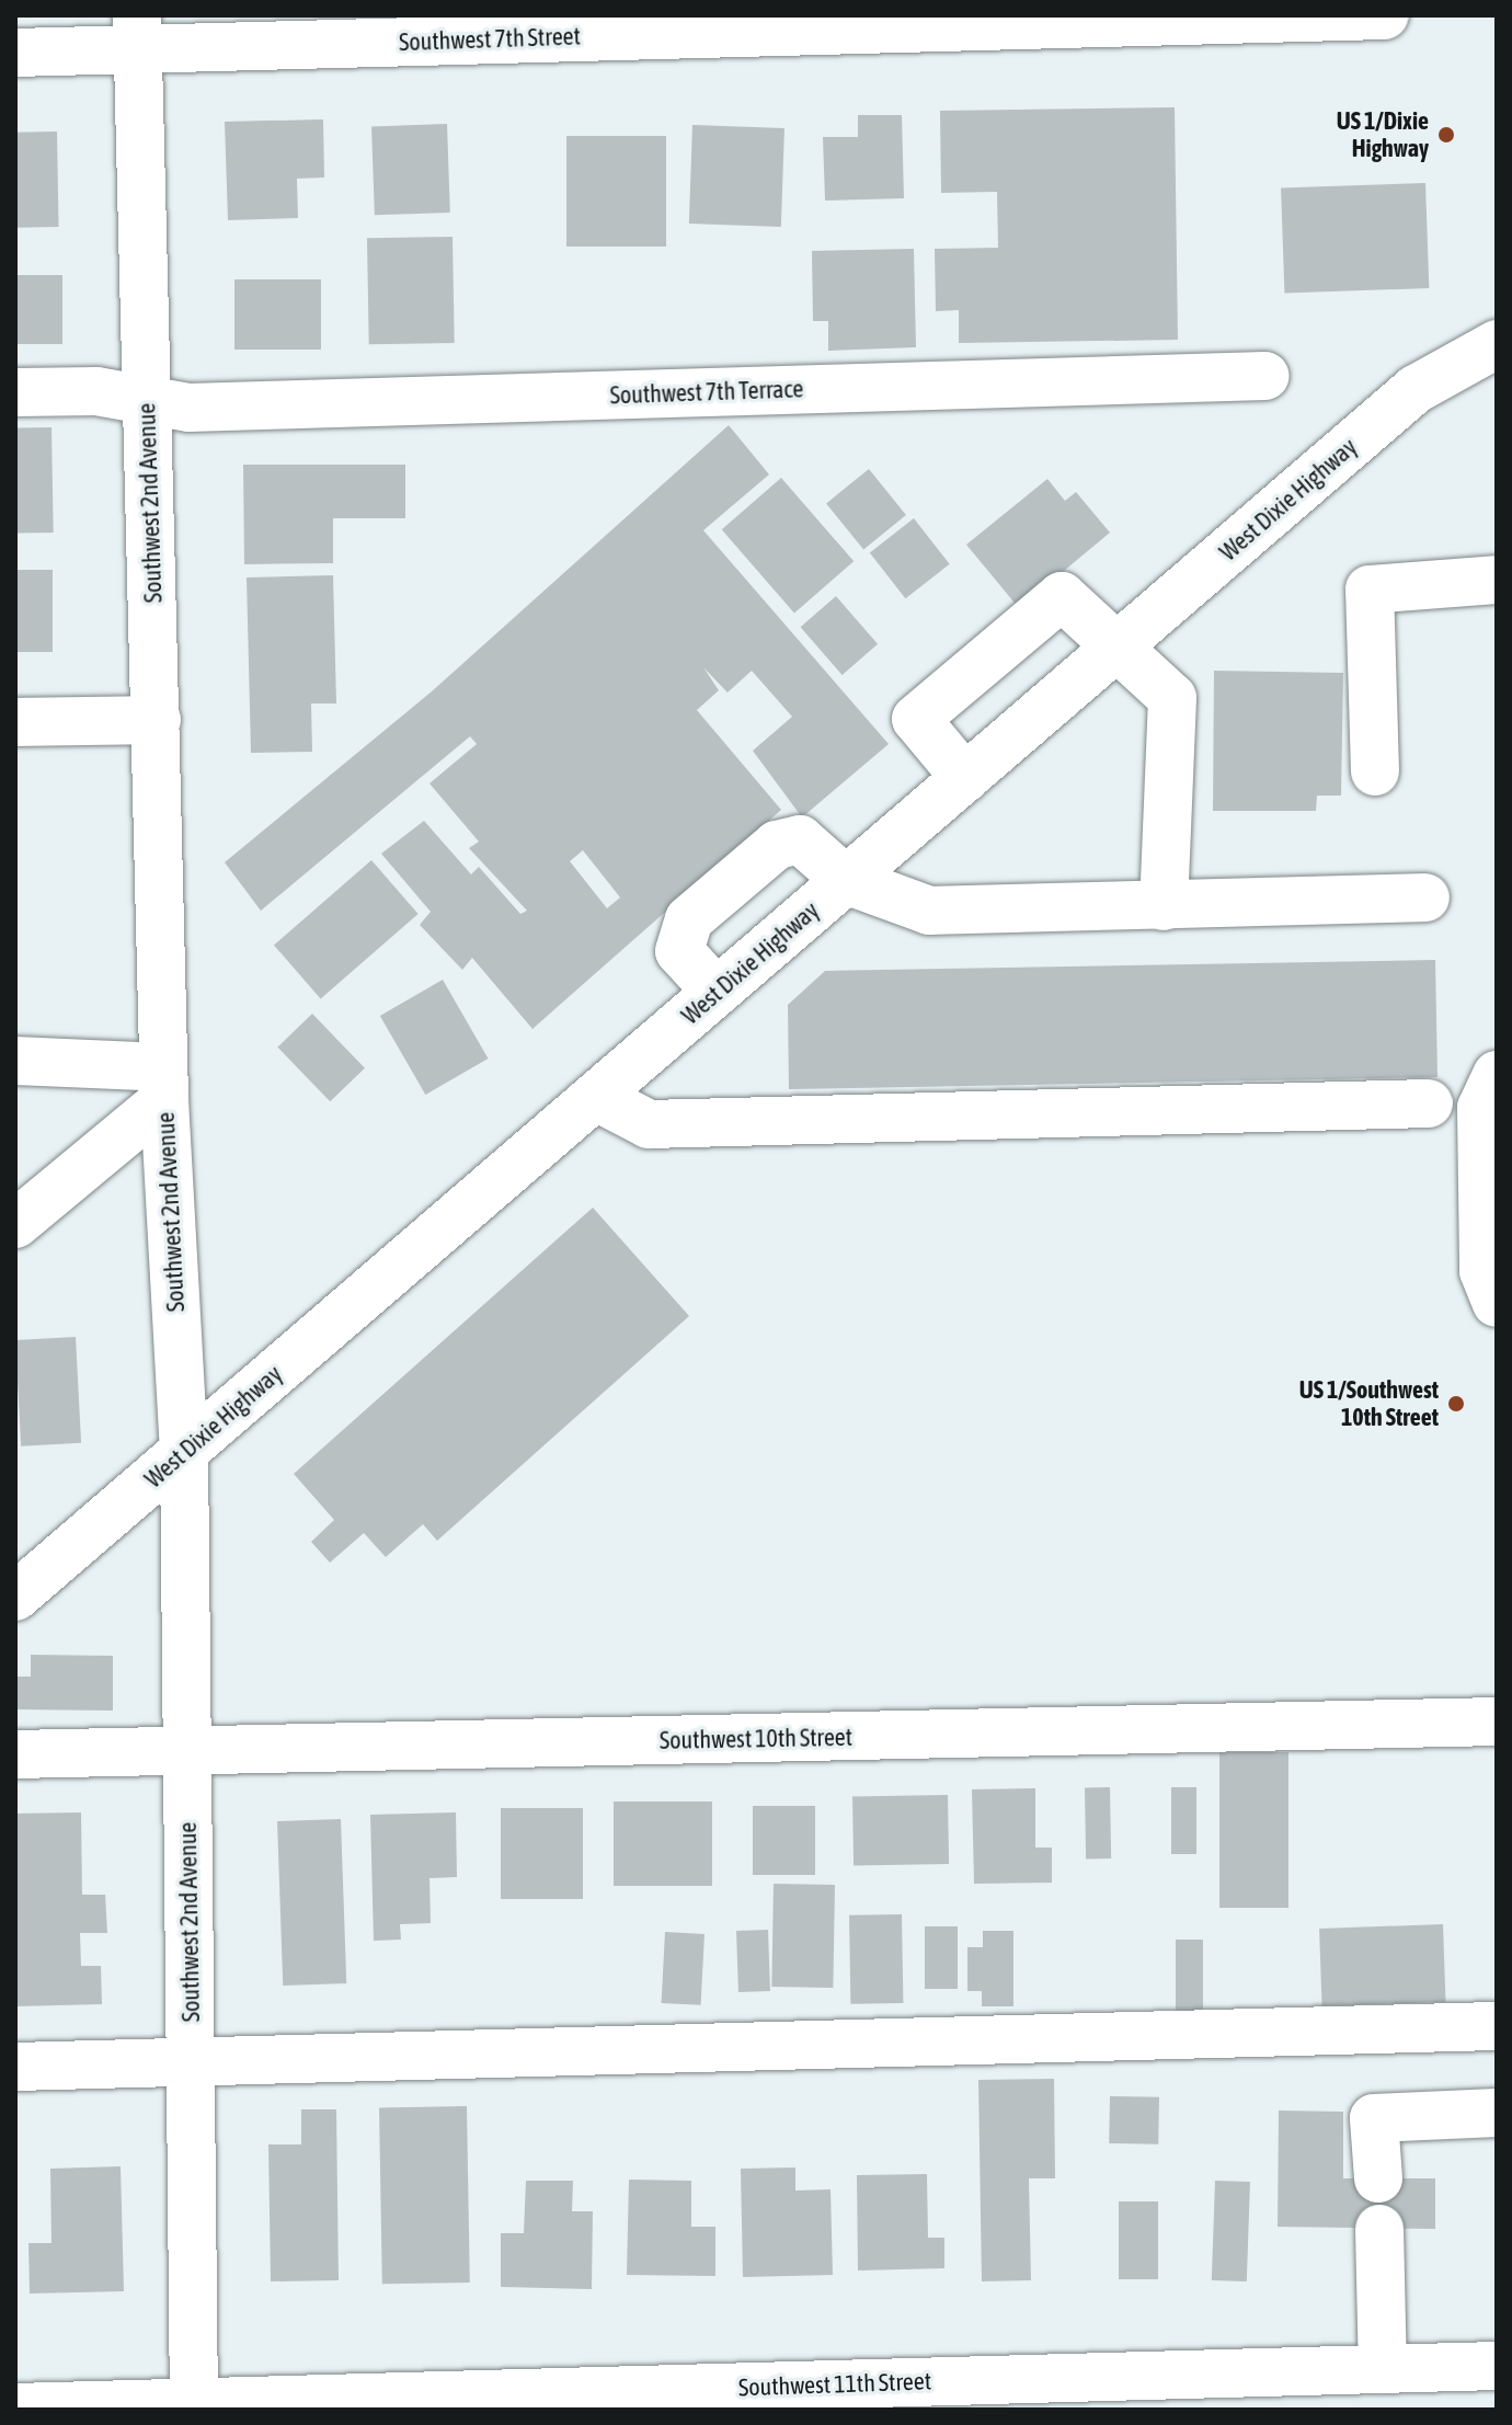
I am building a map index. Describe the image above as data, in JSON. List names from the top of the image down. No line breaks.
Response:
{"streets":{"street":["Southwest 7th Street","Southwest 7th Terrace","West Dixie Highway","Southwest 2nd Avenue","Southwest 10th Street","Southwest 11th Street"]},"crossings":[["Southwest 7th Street","Southwest 2nd Avenue"],["Southwest 7th Terrace","Southwest 2nd Avenue"],["West Dixie Highway","Southwest 2nd Avenue"],["Southwest 2nd Avenue","Southwest 10th Street"],["Southwest 2nd Avenue","Southwest 11th Street"]],"places":["US 1/Dixie Highway","US 1/Southwest 10th Street"]}
